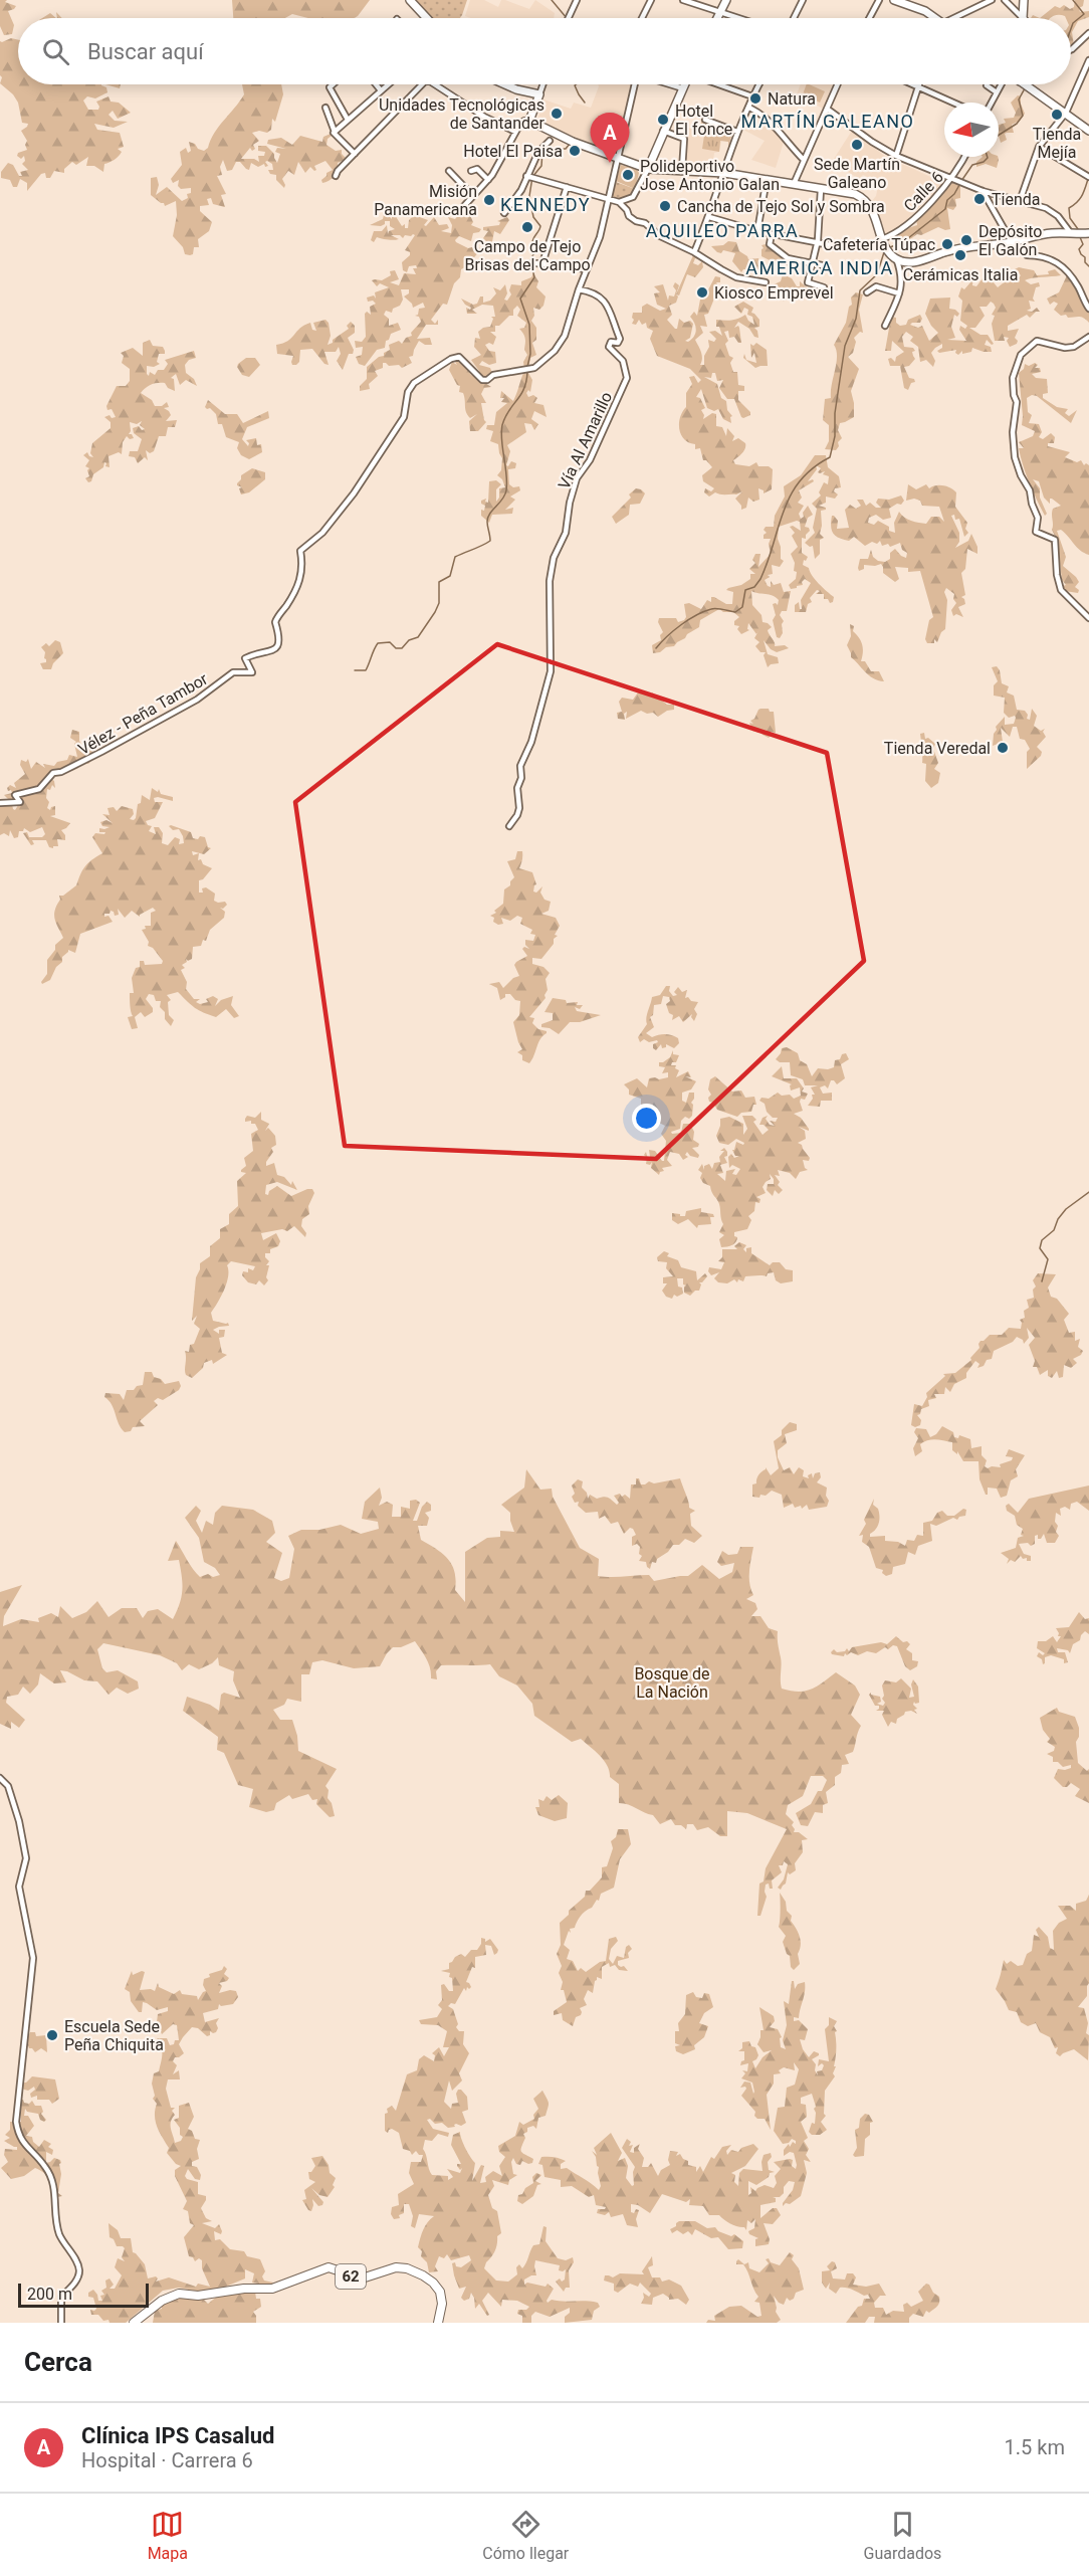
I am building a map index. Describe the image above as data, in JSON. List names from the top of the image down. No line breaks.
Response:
{"streets":{"main road":["62"],"street":["Calle 6","Vía Al Amarillo","Vélez - Peña Tambor"]},"crossings":[["Vía Al Amarillo","Vélez - Peña Tambor"]],"districts":["MARTÍN GALEANO","KENNEDY","AQUILEO PARRA","AMERICA INDIA"],"parks":["Bosque de La Nación"],"places":["Natura","Unidades Tecnológicas de Santander","Tienda Mejía","Hotel El fonce","Sede Martín Galeano","Hotel El Paisa","Polideportivo Jose Antonio Galan","Tienda","Misión Panamericana","Cancha de Tejo Sol y Sombra","Campo de Tejo Brisas del Campo","Depósito El Galón","Cafetería Túpac","Cerámicas Italia","Kiosco Emprevel","Tienda Veredal","Escuela Sede Peña Chiquita"],"scale_bar":"200 m","north":"left","page":{"search":"Buscar aquí","pins":"A","scale":"200 m","heading":"Cerca","list":[{"mark":"A","name":"Clínica IPS Casalud","note":"Hospital · Carrera 6","value":"1.5 km"}],"nav":["Mapa","Cómo llegar","Guardados"]}}
